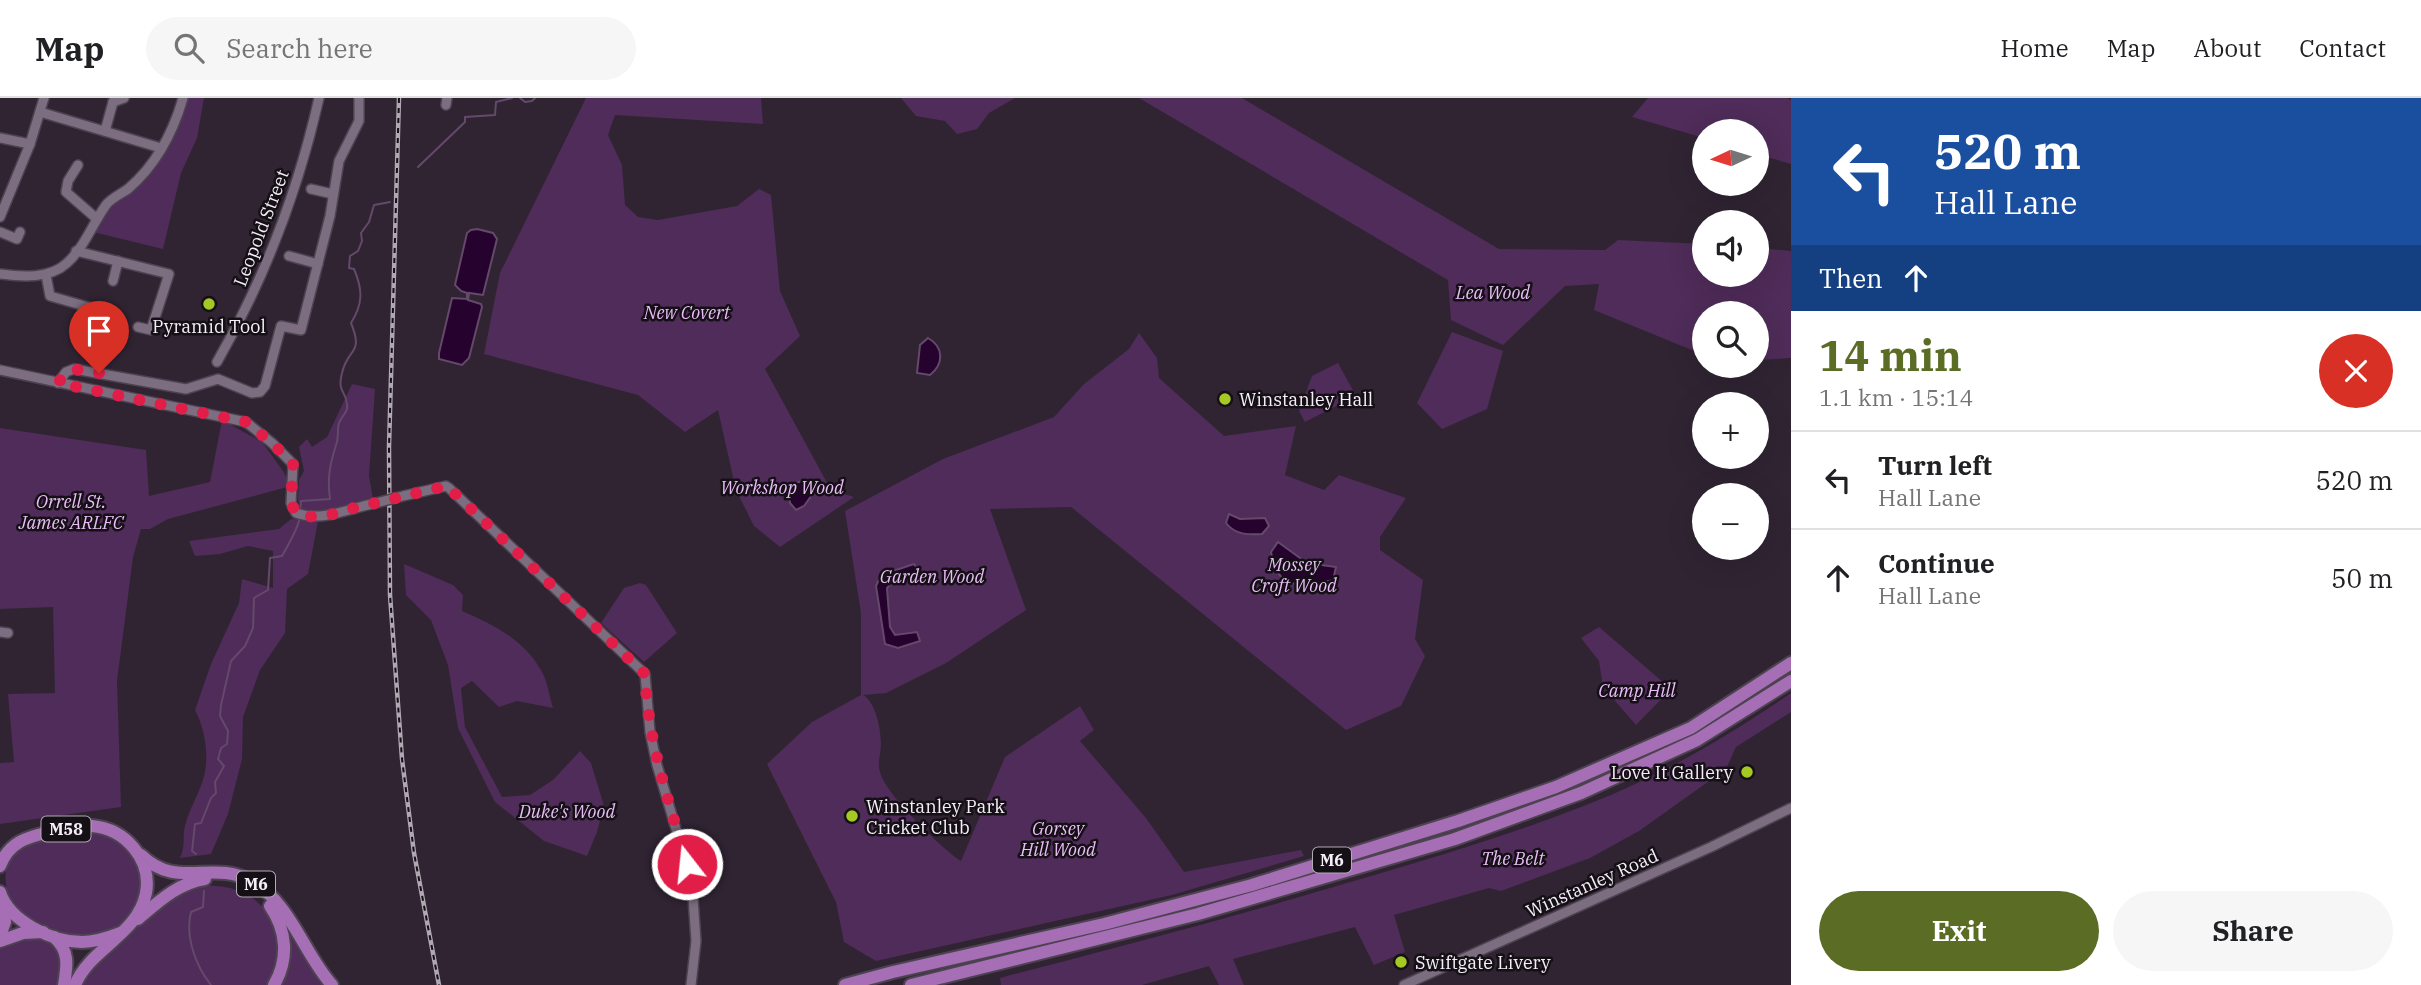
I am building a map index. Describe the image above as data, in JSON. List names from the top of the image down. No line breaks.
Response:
{"streets":{"highway":["M58","M6"],"street":["Leopold Street","Winstanley Road"]},"crossings":[["M58","M6"]],"parks":["Lea Wood","New Covert","Workshop Wood","Orrell St. James ARLFC","Mossey Croft Wood","Garden Wood","Camp Hill","Duke's Wood","Gorsey Hill Wood","The Belt"],"places":["Pyramid Tool","Winstanley Hall","Love It Gallery","Winstanley Park Cricket Club","Swiftgate Livery"],"north":"left","page":{"header":"Map","search":"Search here","nav":["Home","Map","About","Contact"],"turn":["520 m","Hall Lane"],"map_buttons":["+","−"],"then":"Then","heading":["14 min","1.1 km · 15:14"],"list":[{"name":"Turn left","note":"Hall Lane","value":"520 m"},{"name":"Continue","note":"Hall Lane","value":"50 m"}],"buttons":["Exit","Share"]}}
